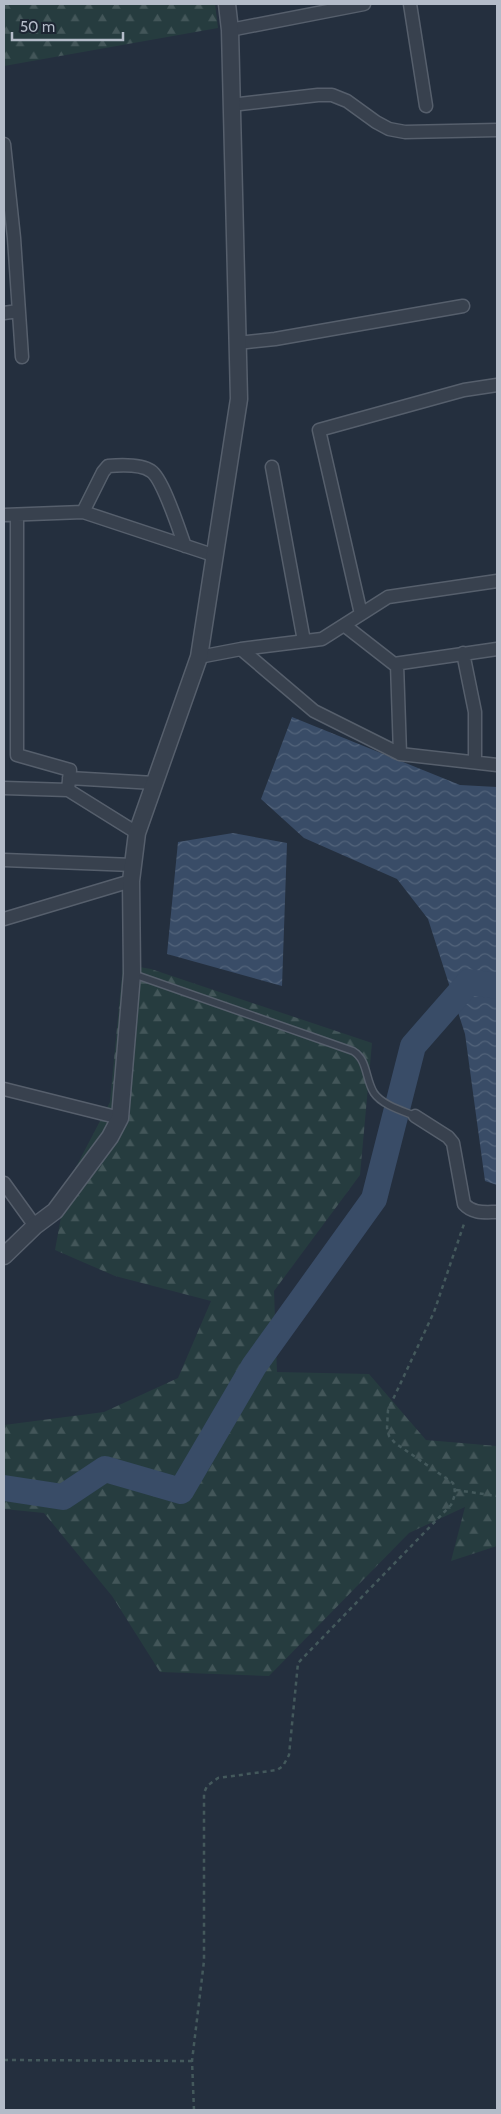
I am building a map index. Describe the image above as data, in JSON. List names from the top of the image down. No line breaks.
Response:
{"scale_bar":"50 m"}
